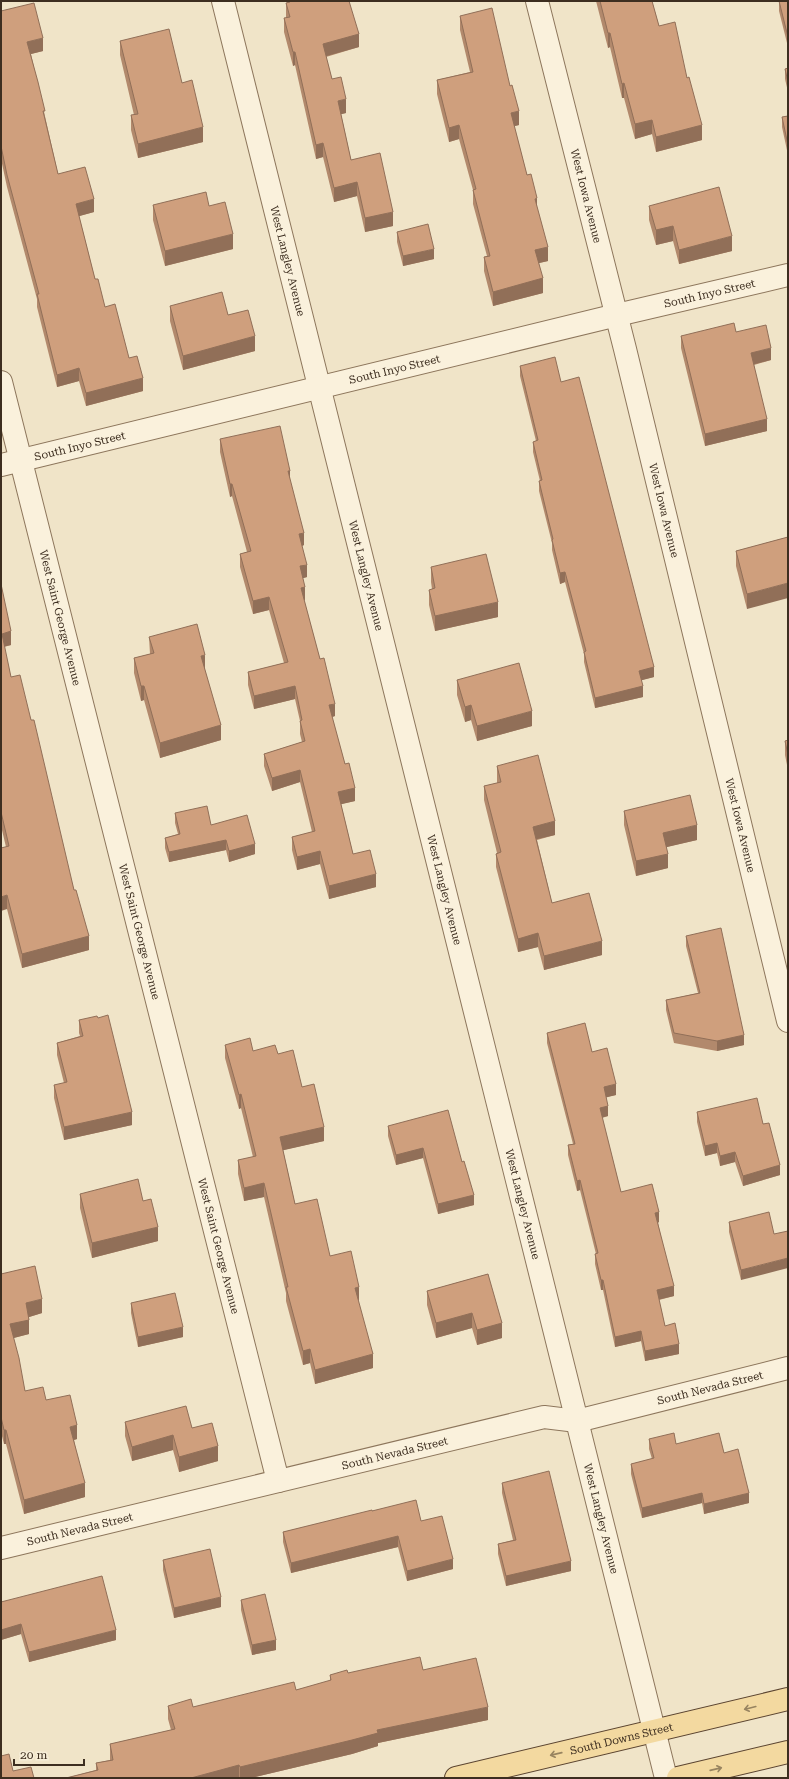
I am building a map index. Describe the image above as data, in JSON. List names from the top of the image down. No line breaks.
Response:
{"streets":{"main road":["South Downs Street"],"street":["West Iowa Avenue","West Langley Avenue","South Inyo Street","West Saint George Avenue","South Nevada Street"]},"crossings":[["West Iowa Avenue","South Inyo Street"],["West Langley Avenue","South Inyo Street"],["West Langley Avenue","South Nevada Street"],["West Langley Avenue","South Downs Street"],["South Inyo Street","West Saint George Avenue"],["West Saint George Avenue","South Nevada Street"]],"scale_bar":"20 m"}
